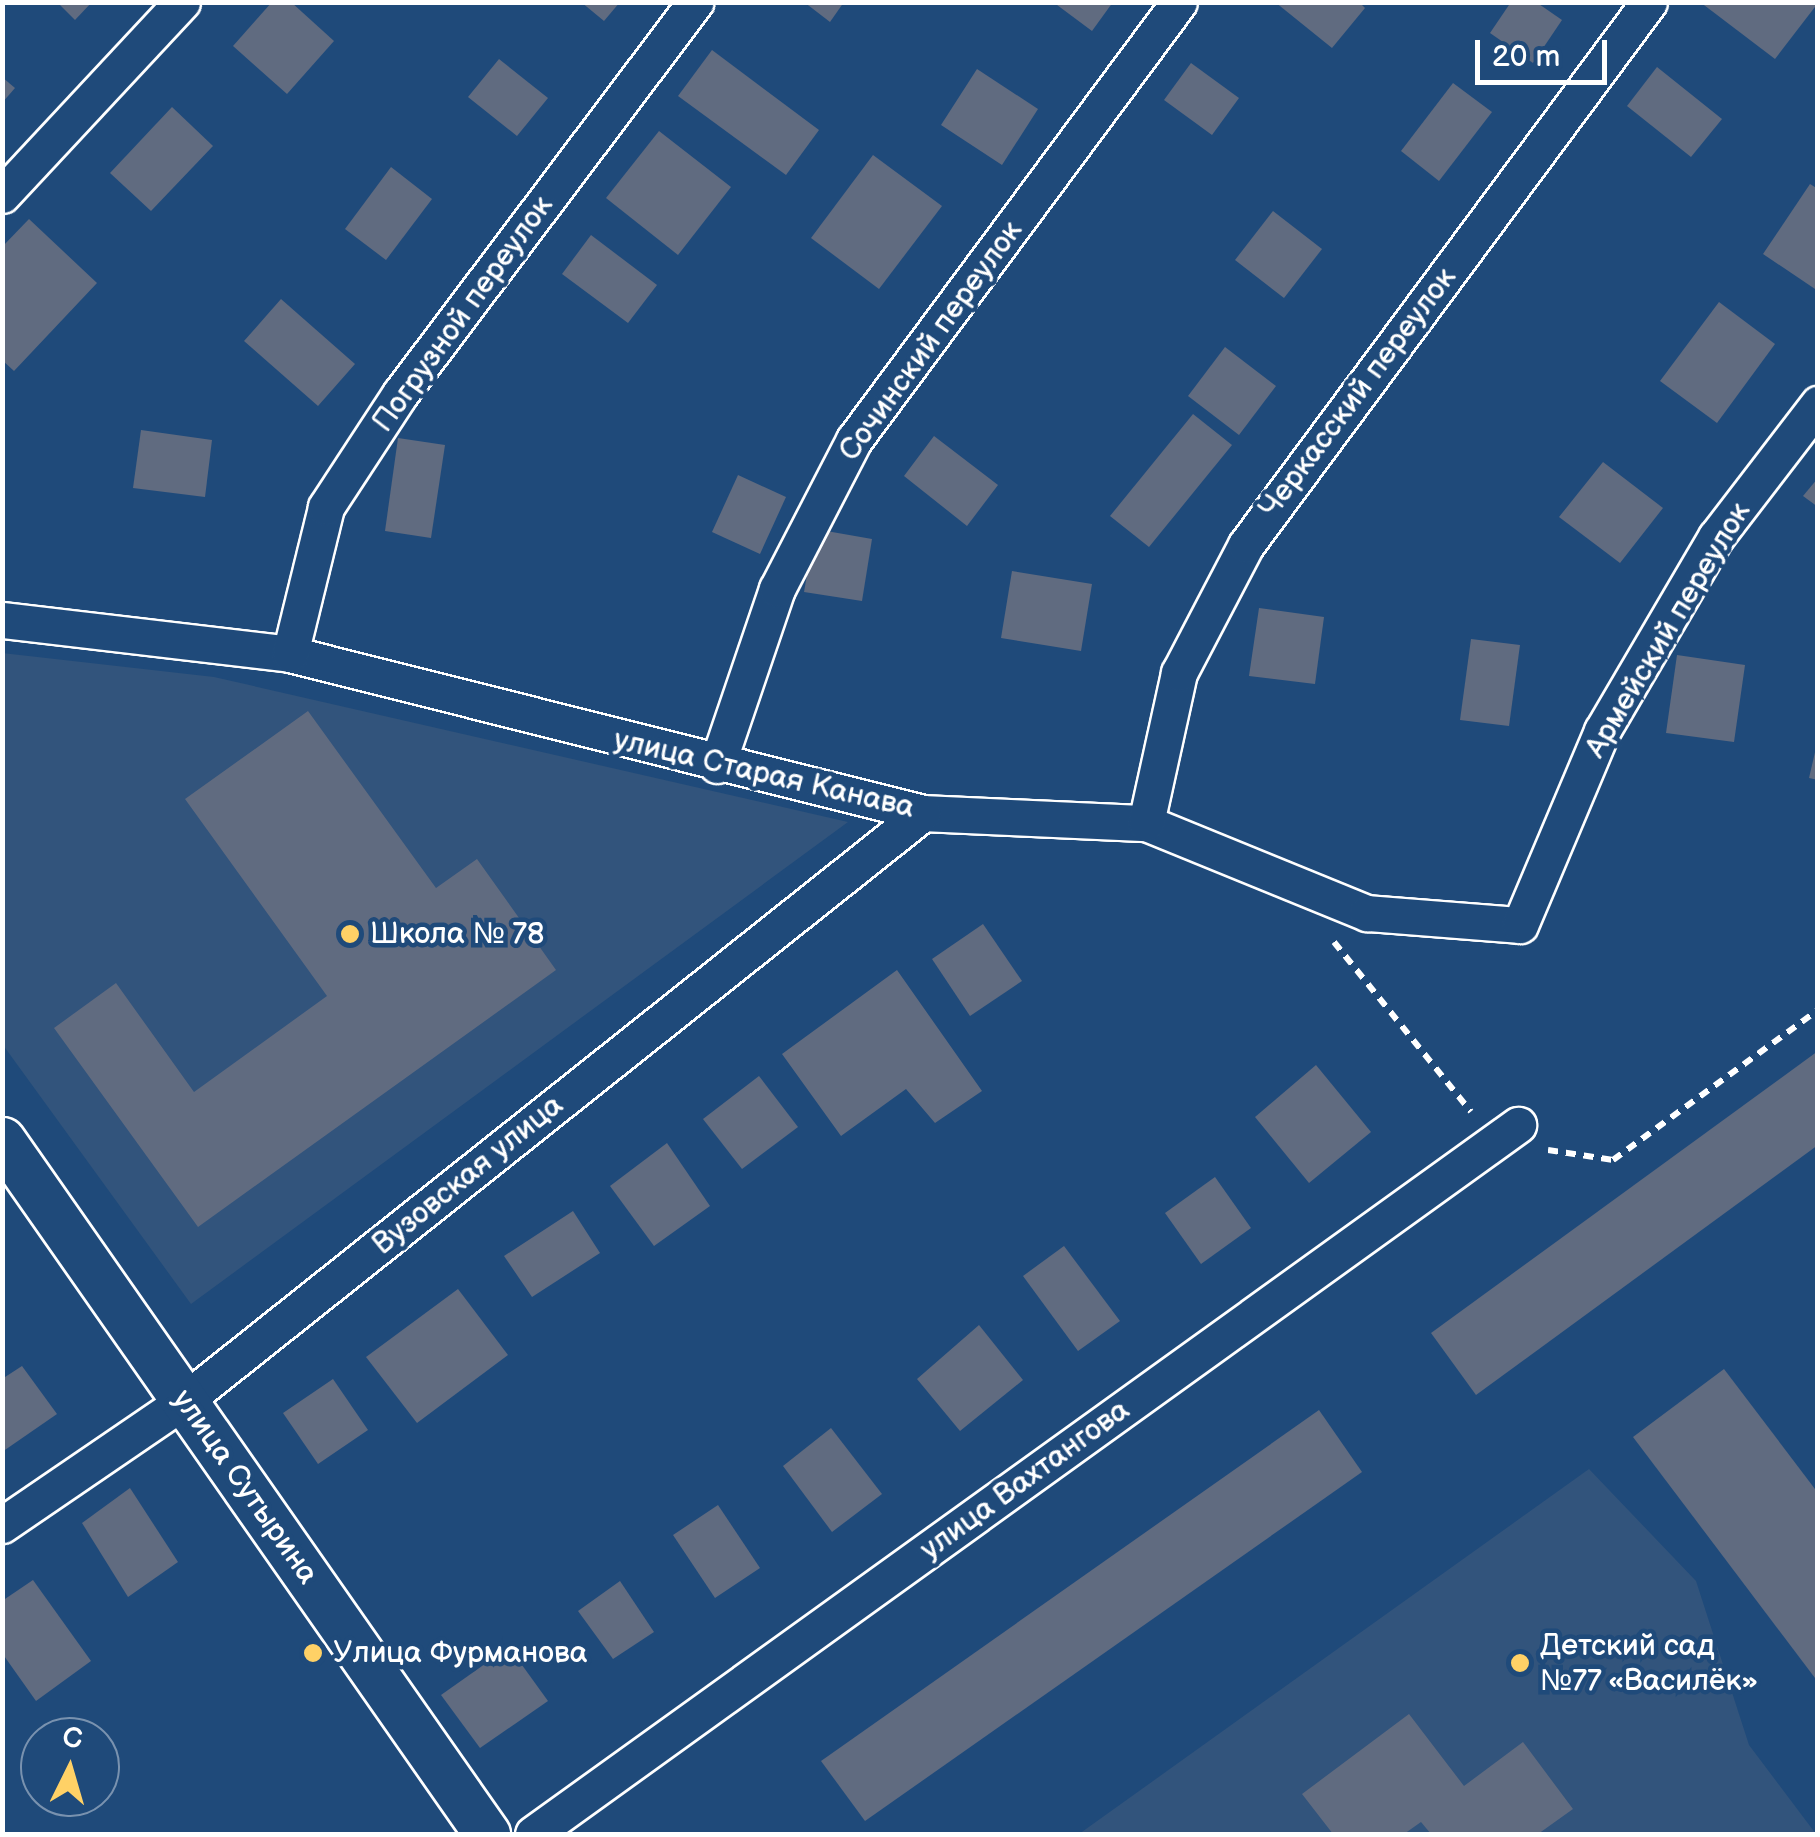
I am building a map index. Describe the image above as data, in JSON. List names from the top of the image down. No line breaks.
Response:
{"streets":{"street":["Погрузной переулок","Сочинский переулок","Черкасский переулок","Армейский переулок","улица Старая Канава","Вузовская улица","улица Вахтангова","улица Сутырина"]},"crossings":[["Погрузной переулок","улица Старая Канава"],["Сочинский переулок","улица Старая Канава"],["Черкасский переулок","улица Старая Канава"],["Армейский переулок","улица Старая Канава"],["улица Старая Канава","Вузовская улица"],["Вузовская улица","улица Сутырина"]],"places":["Школа № 78","Улица Фурманова","Детский сад №77 «Василёк»"],"scale_bar":"20 m","north":"top"}
